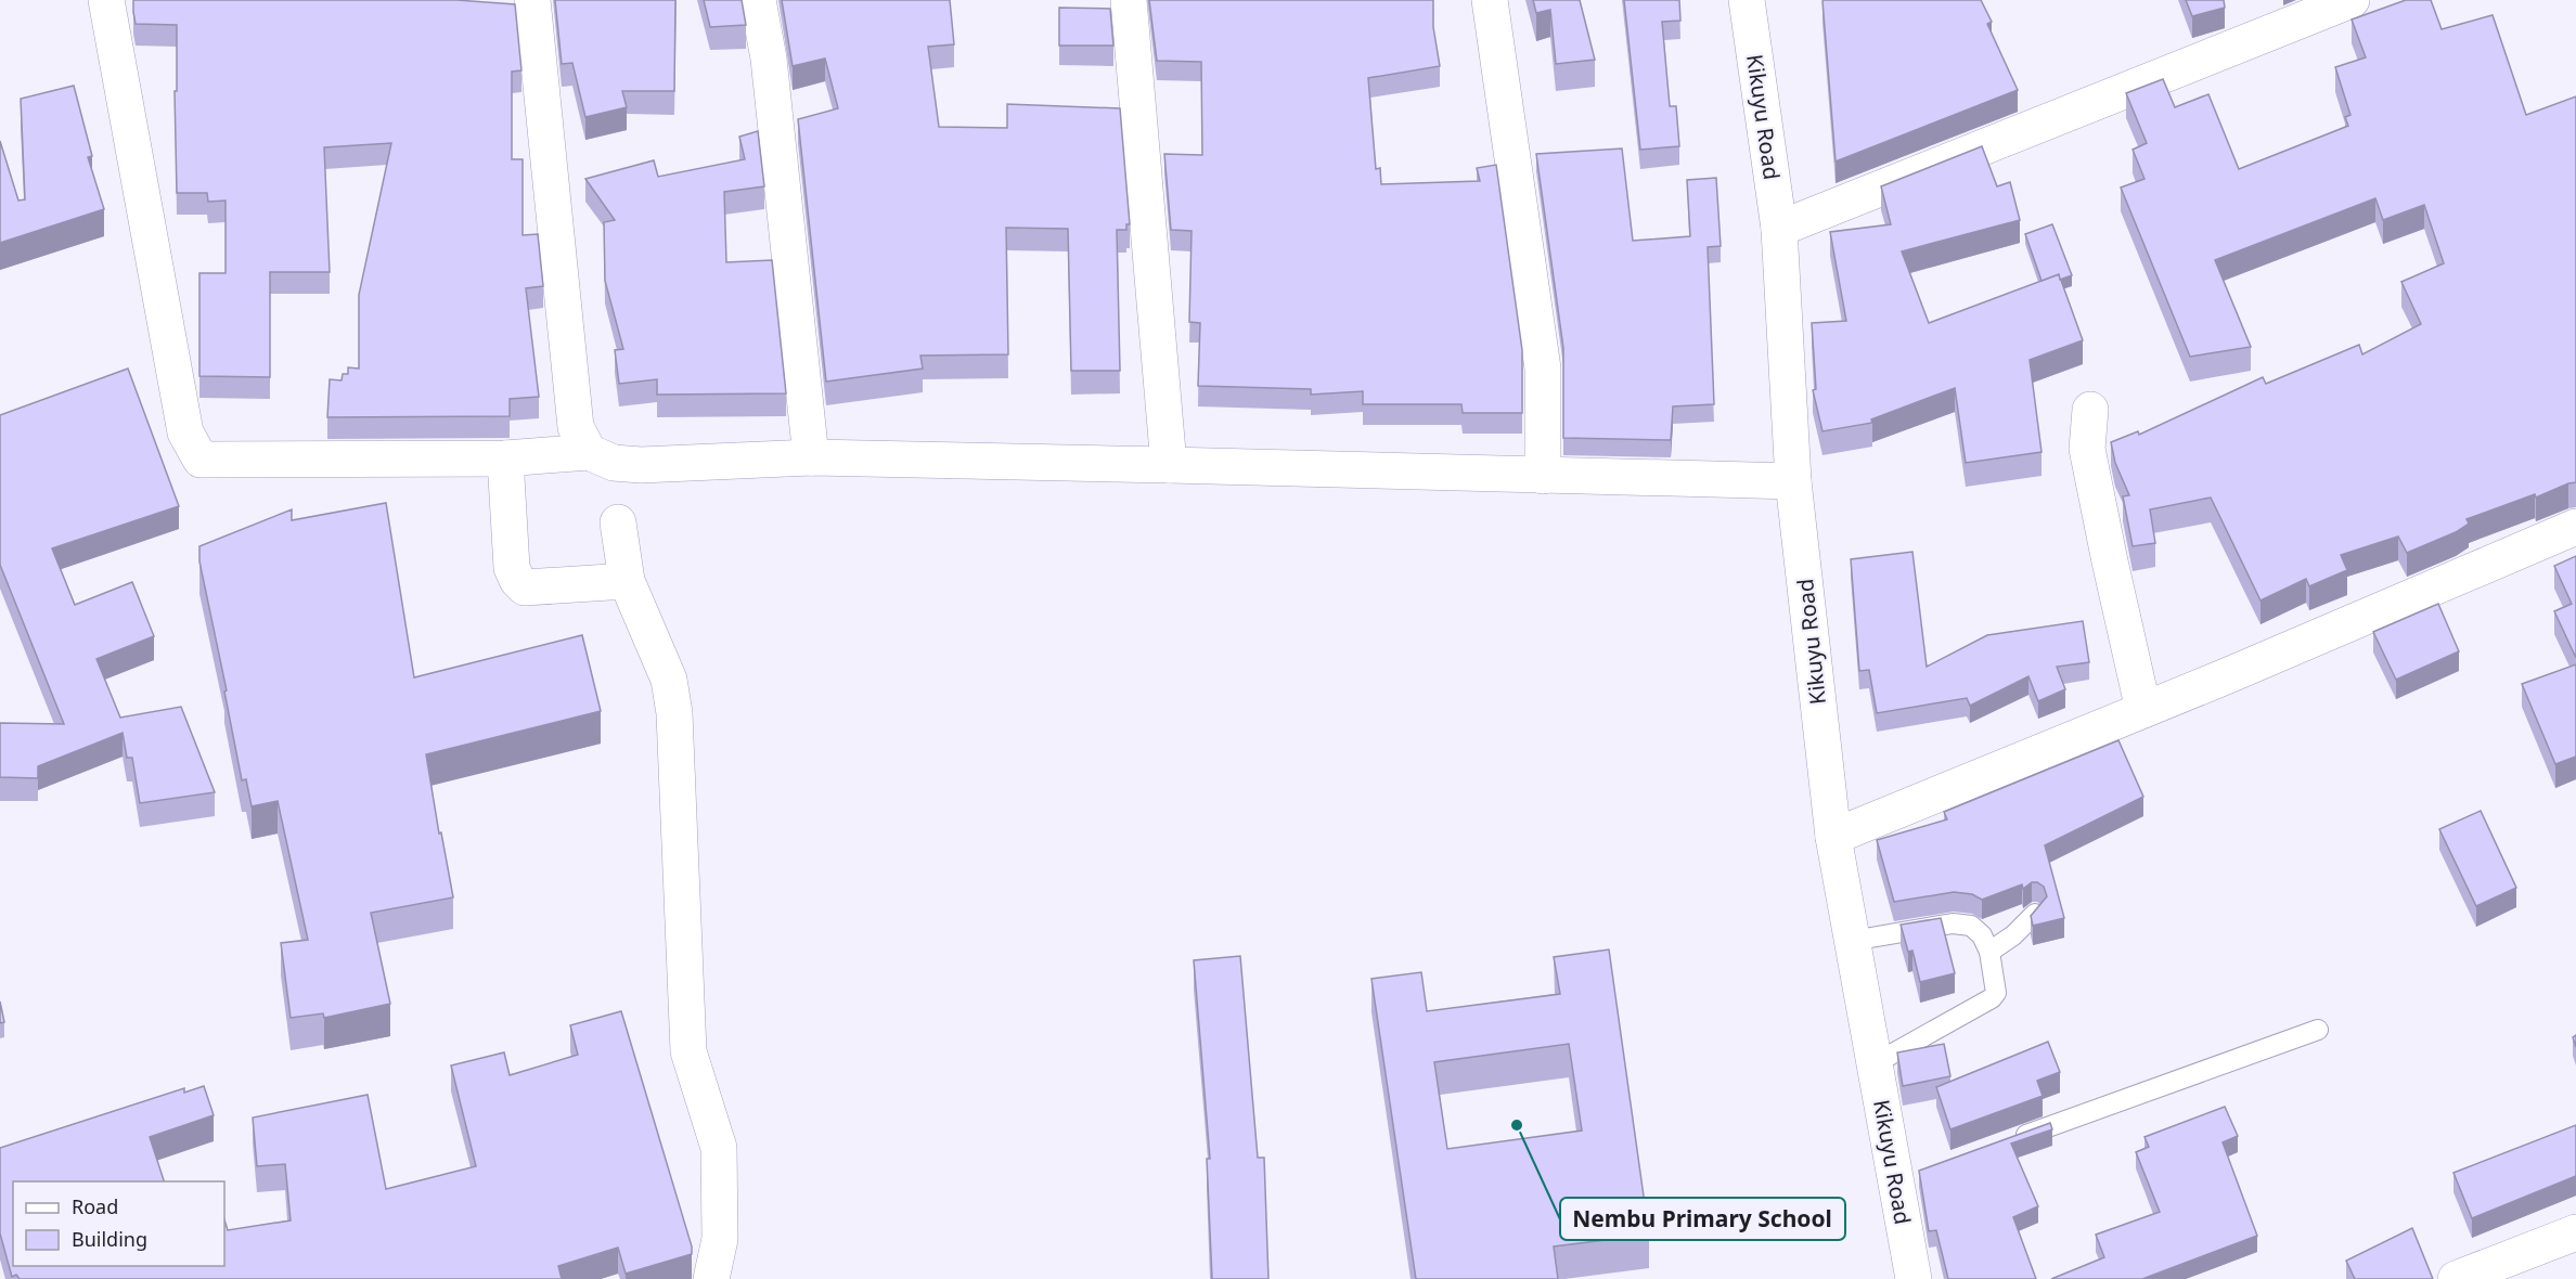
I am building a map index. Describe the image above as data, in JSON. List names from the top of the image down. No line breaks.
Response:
{"streets":{"street":["Kikuyu Road"]},"places":["Nembu Primary School"],"legend":["Road","Building"]}
